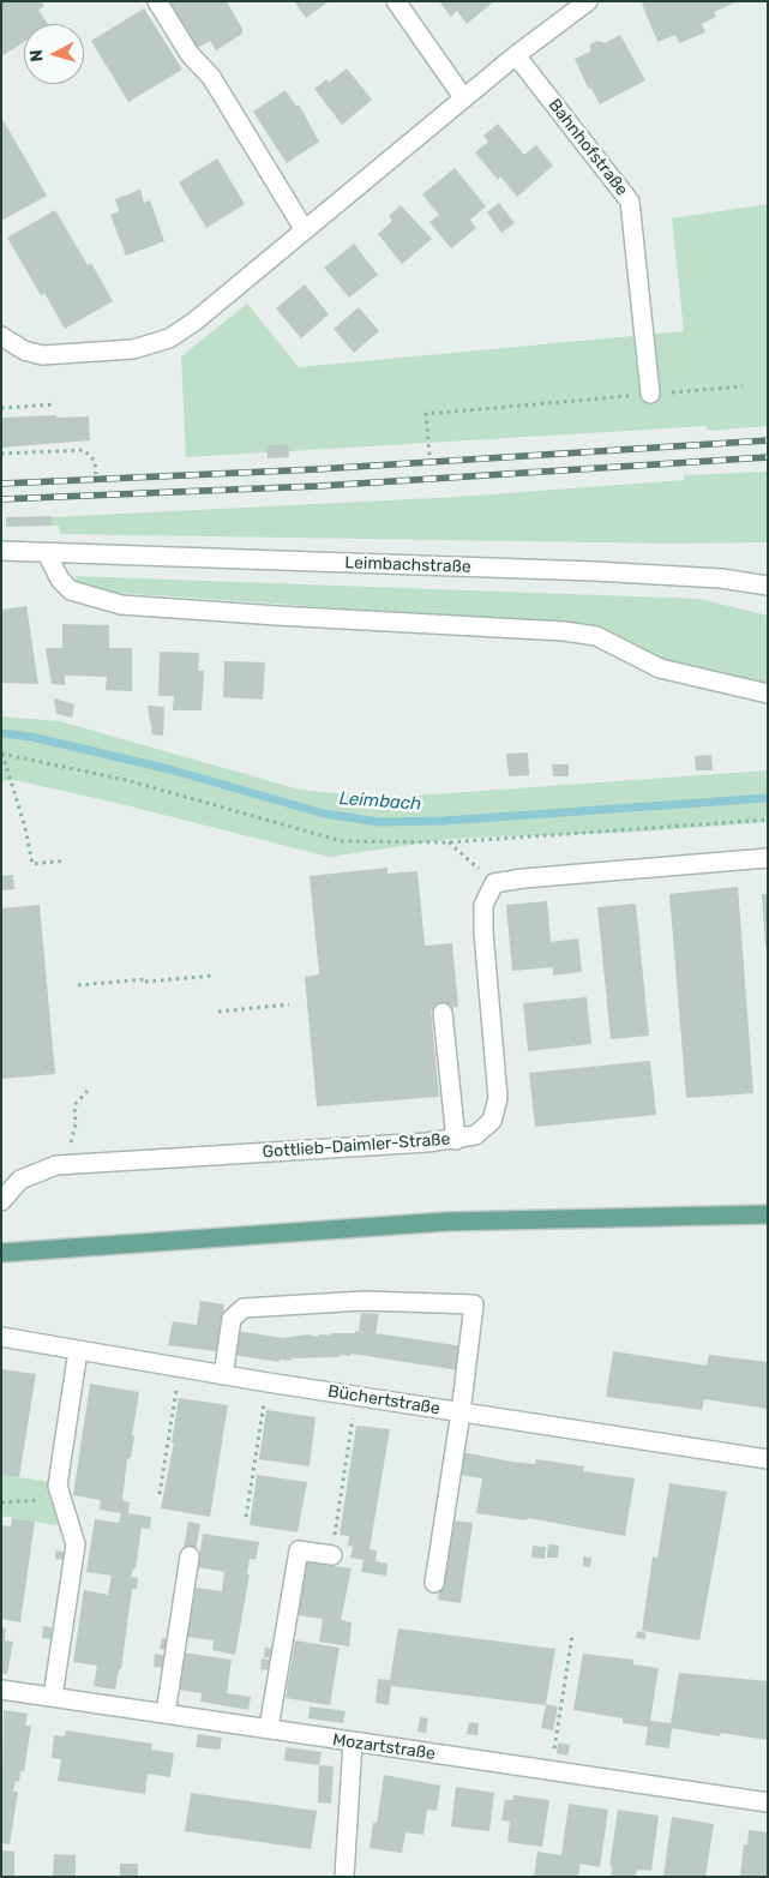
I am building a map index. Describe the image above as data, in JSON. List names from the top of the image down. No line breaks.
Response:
{"streets":{"street":["Bahnhofstraße","Leimbachstraße","Gottlieb-Daimler-Straße","Büchertstraße","Mozartstraße"]},"water":["Leimbach"],"north":"left"}
